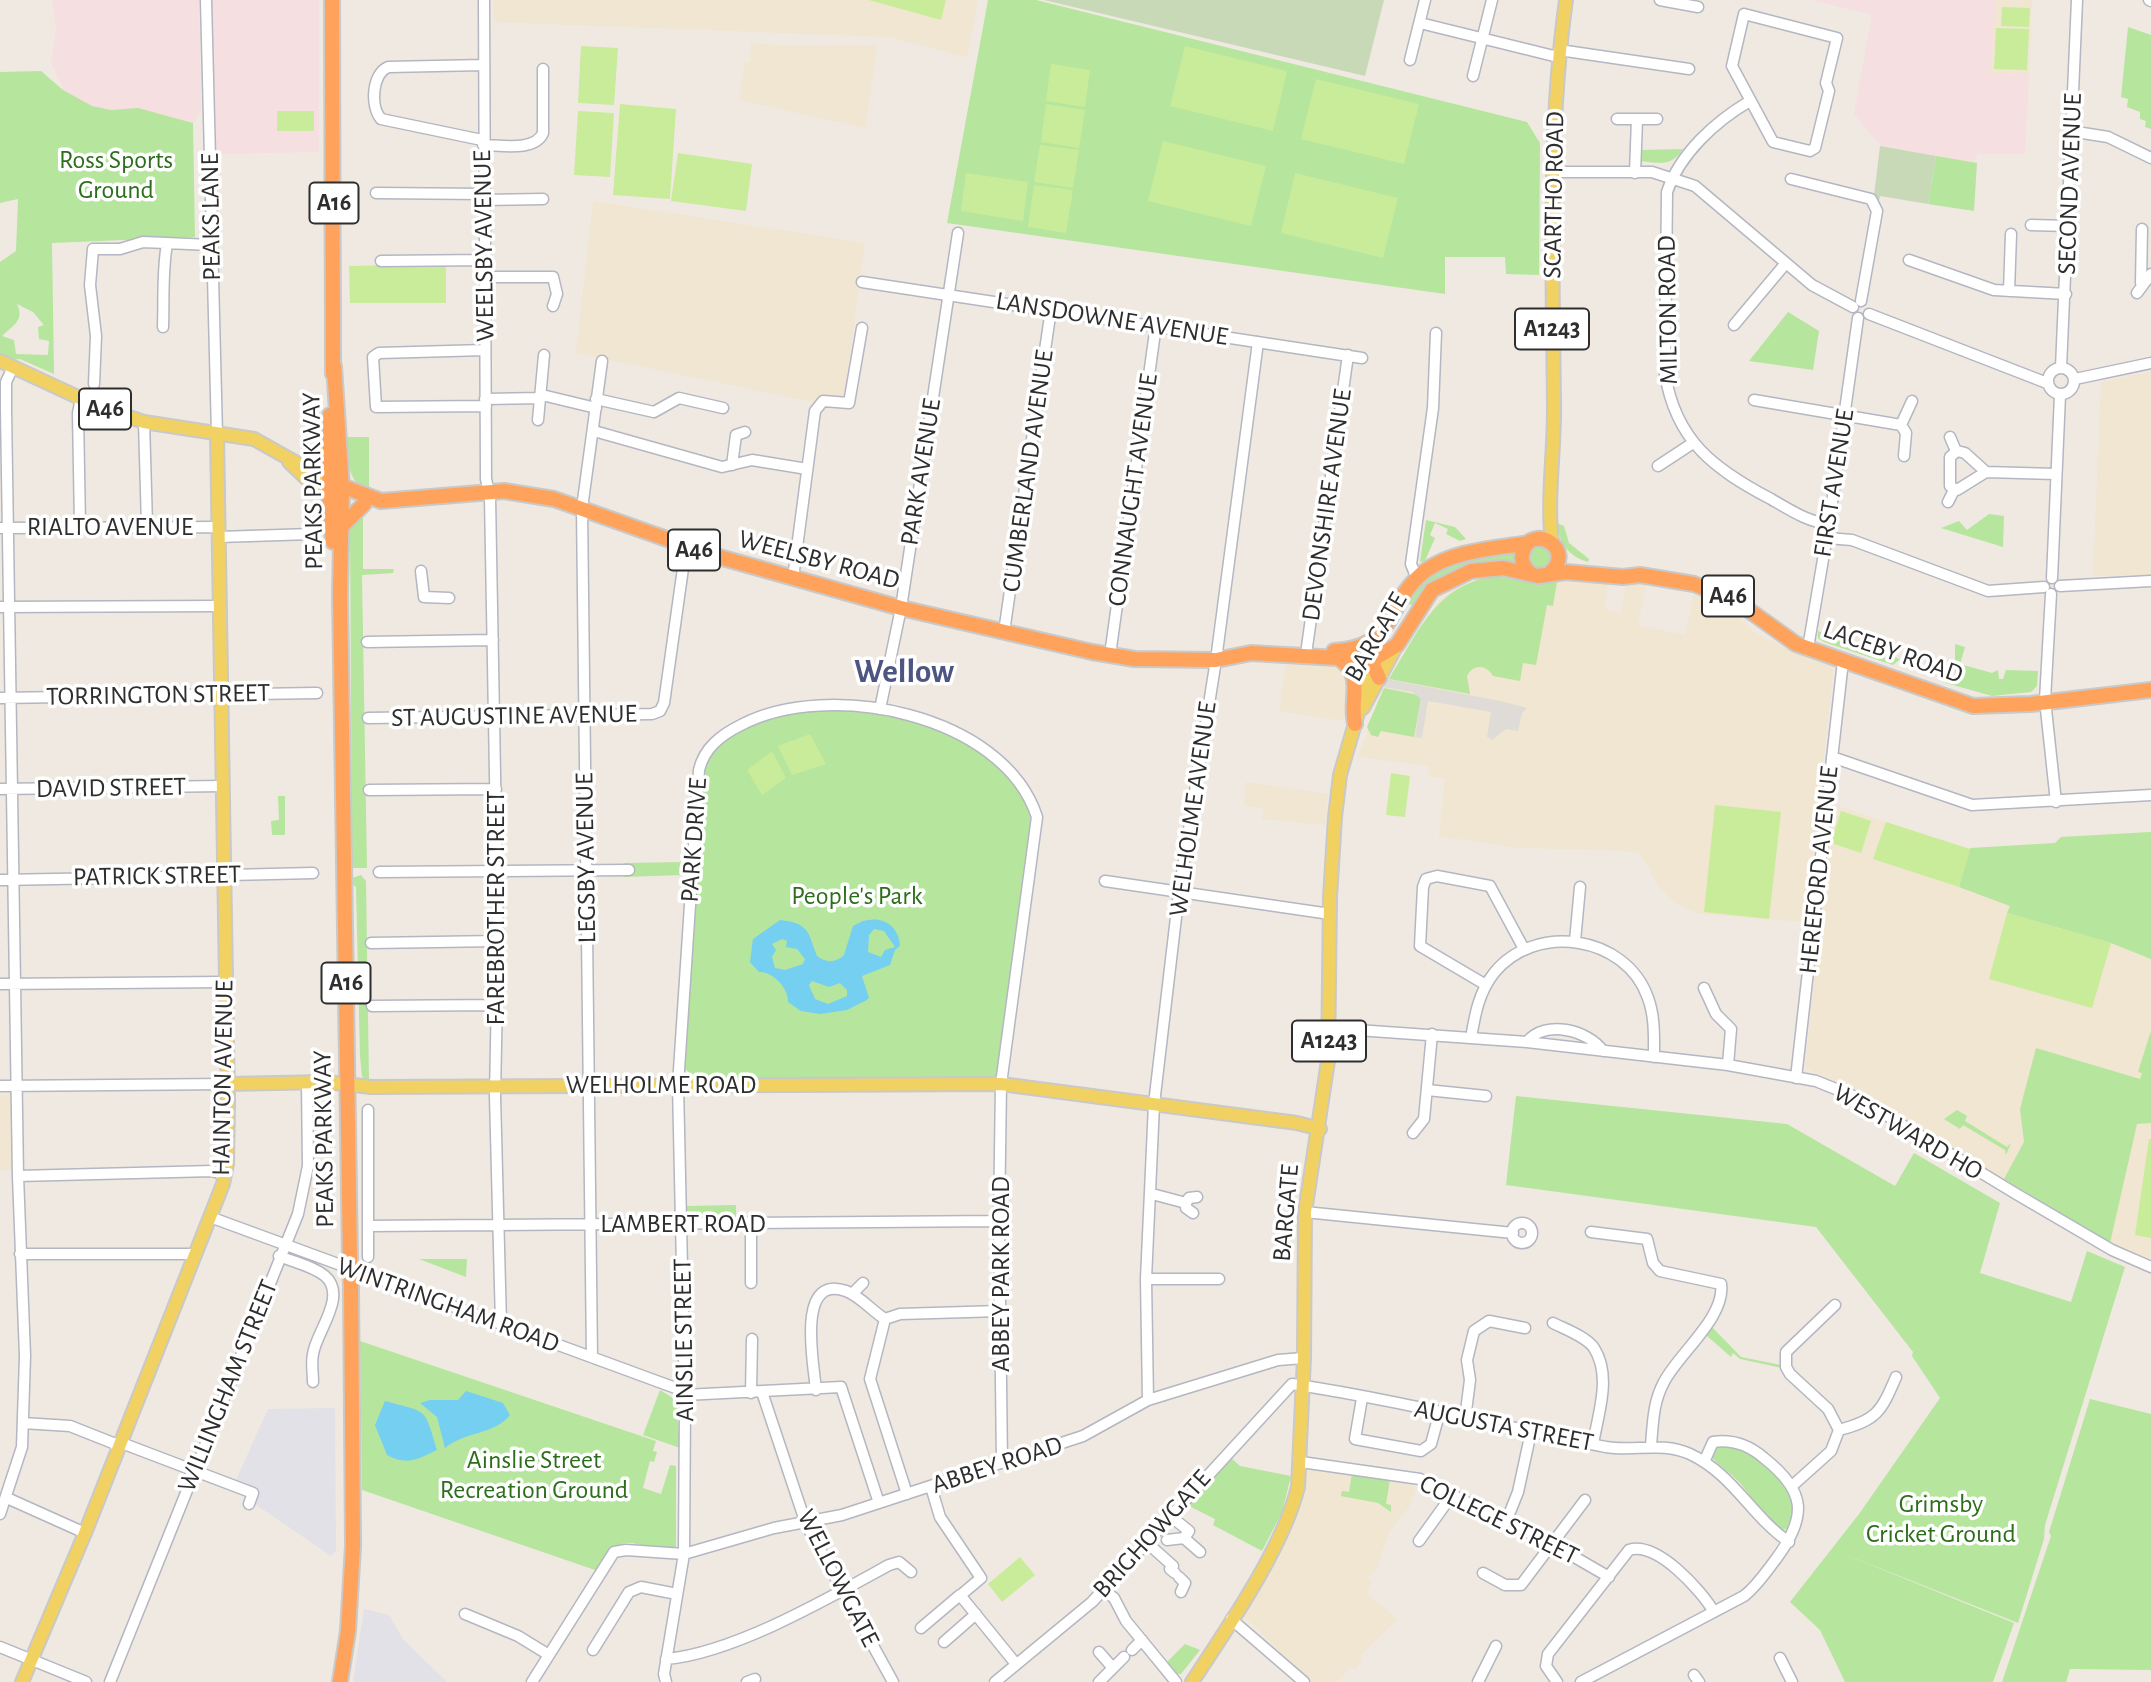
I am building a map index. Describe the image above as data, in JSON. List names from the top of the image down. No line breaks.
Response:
{"streets":{"highway":["A16","A46","PEAKS PARKWAY","WEELSBY ROAD","BARGATE","LACEBY ROAD"],"main road":["SCARTHO ROAD","A1243","HAINTON AVENUE","WELHOLME ROAD"],"street":["SECOND AVENUE","PEAKS LANE","WEELSBY AVENUE","MILTON ROAD","LANSDOWNE AVENUE","CUMBERLAND AVENUE","PARK AVENUE","FIRST AVENUE","CONNAUGHT AVENUE","DEVONSHIRE AVENUE","RIALTO AVENUE","TORRINGTON STREET","ST AUGUSTINE AVENUE","DAVID STREET","WELHOLME AVENUE","PARK DRIVE","LEGSBY AVENUE","HEREFORD AVENUE","PATRICK STREET","FAREBROTHER STREET","WESTWARD HO","LAMBERT ROAD","ABBEY PARK ROAD","WINTRINGHAM ROAD","AINSLIE STREET","WILLINGHAM STREET","AUGUSTA STREET","ABBEY ROAD","COLLEGE STREET","BRIGHOWGATE","WELLOWGATE"]},"crossings":[["SCARTHO ROAD","A46"],["SCARTHO ROAD","BARGATE"],["SCARTHO ROAD","LACEBY ROAD"],["PEAKS LANE","WEELSBY ROAD"],["PEAKS LANE","HAINTON AVENUE"],["WEELSBY AVENUE","WEELSBY ROAD"],["WEELSBY AVENUE","FAREBROTHER STREET"],["MILTON ROAD","FIRST AVENUE"],["LANSDOWNE AVENUE","CUMBERLAND AVENUE"],["LANSDOWNE AVENUE","PARK AVENUE"],["LANSDOWNE AVENUE","CONNAUGHT AVENUE"],["LANSDOWNE AVENUE","DEVONSHIRE AVENUE"],["LANSDOWNE AVENUE","WELHOLME AVENUE"],["A46","PEAKS PARKWAY"],["A46","WEELSBY ROAD"],["A46","BARGATE"],["A46","LACEBY ROAD"],["CUMBERLAND AVENUE","WEELSBY ROAD"],["PARK AVENUE","WEELSBY ROAD"],["PARK AVENUE","PARK DRIVE"],["PEAKS PARKWAY","WEELSBY ROAD"],["PEAKS PARKWAY","WELHOLME ROAD"],["FIRST AVENUE","LACEBY ROAD"],["CONNAUGHT AVENUE","WEELSBY ROAD"],["DEVONSHIRE AVENUE","WEELSBY ROAD"],["RIALTO AVENUE","HAINTON AVENUE"],["WEELSBY ROAD","BARGATE"],["WEELSBY ROAD","ST AUGUSTINE AVENUE"],["WEELSBY ROAD","WELHOLME AVENUE"],["WEELSBY ROAD","LEGSBY AVENUE"],["WEELSBY ROAD","FAREBROTHER STREET"],["WEELSBY ROAD","HAINTON AVENUE"],["BARGATE","LACEBY ROAD"],["BARGATE","WELHOLME ROAD"],["BARGATE","WESTWARD HO"],["BARGATE","AUGUSTA STREET"],["BARGATE","ABBEY ROAD"],["BARGATE","COLLEGE STREET"],["BARGATE","BRIGHOWGATE"],["LACEBY ROAD","HEREFORD AVENUE"],["TORRINGTON STREET","HAINTON AVENUE"],["ST AUGUSTINE AVENUE","LEGSBY AVENUE"],["ST AUGUSTINE AVENUE","FAREBROTHER STREET"],["DAVID STREET","HAINTON AVENUE"],["WELHOLME AVENUE","WELHOLME ROAD"],["WELHOLME AVENUE","ABBEY ROAD"],["PARK DRIVE","WELHOLME ROAD"],["PARK DRIVE","ABBEY PARK ROAD"],["PARK DRIVE","AINSLIE STREET"],["LEGSBY AVENUE","WELHOLME ROAD"],["LEGSBY AVENUE","LAMBERT ROAD"],["LEGSBY AVENUE","WINTRINGHAM ROAD"],["HEREFORD AVENUE","WESTWARD HO"],["PATRICK STREET","HAINTON AVENUE"],["FAREBROTHER STREET","WELHOLME ROAD"],["FAREBROTHER STREET","LAMBERT ROAD"],["FAREBROTHER STREET","WINTRINGHAM ROAD"],["HAINTON AVENUE","WELHOLME ROAD"],["HAINTON AVENUE","WINTRINGHAM ROAD"],["WELHOLME ROAD","ABBEY PARK ROAD"],["WELHOLME ROAD","AINSLIE STREET"],["WELHOLME ROAD","WILLINGHAM STREET"],["LAMBERT ROAD","ABBEY PARK ROAD"],["LAMBERT ROAD","AINSLIE STREET"],["ABBEY PARK ROAD","ABBEY ROAD"],["WINTRINGHAM ROAD","AINSLIE STREET"],["WINTRINGHAM ROAD","WILLINGHAM STREET"],["AINSLIE STREET","ABBEY ROAD"],["AUGUSTA STREET","BRIGHOWGATE"],["ABBEY ROAD","WELLOWGATE"]],"districts":["Wellow"],"parks":["Ross Sports Ground","People's Park","Ainslie Street Recreation Ground","Grimsby Cricket Ground"]}
